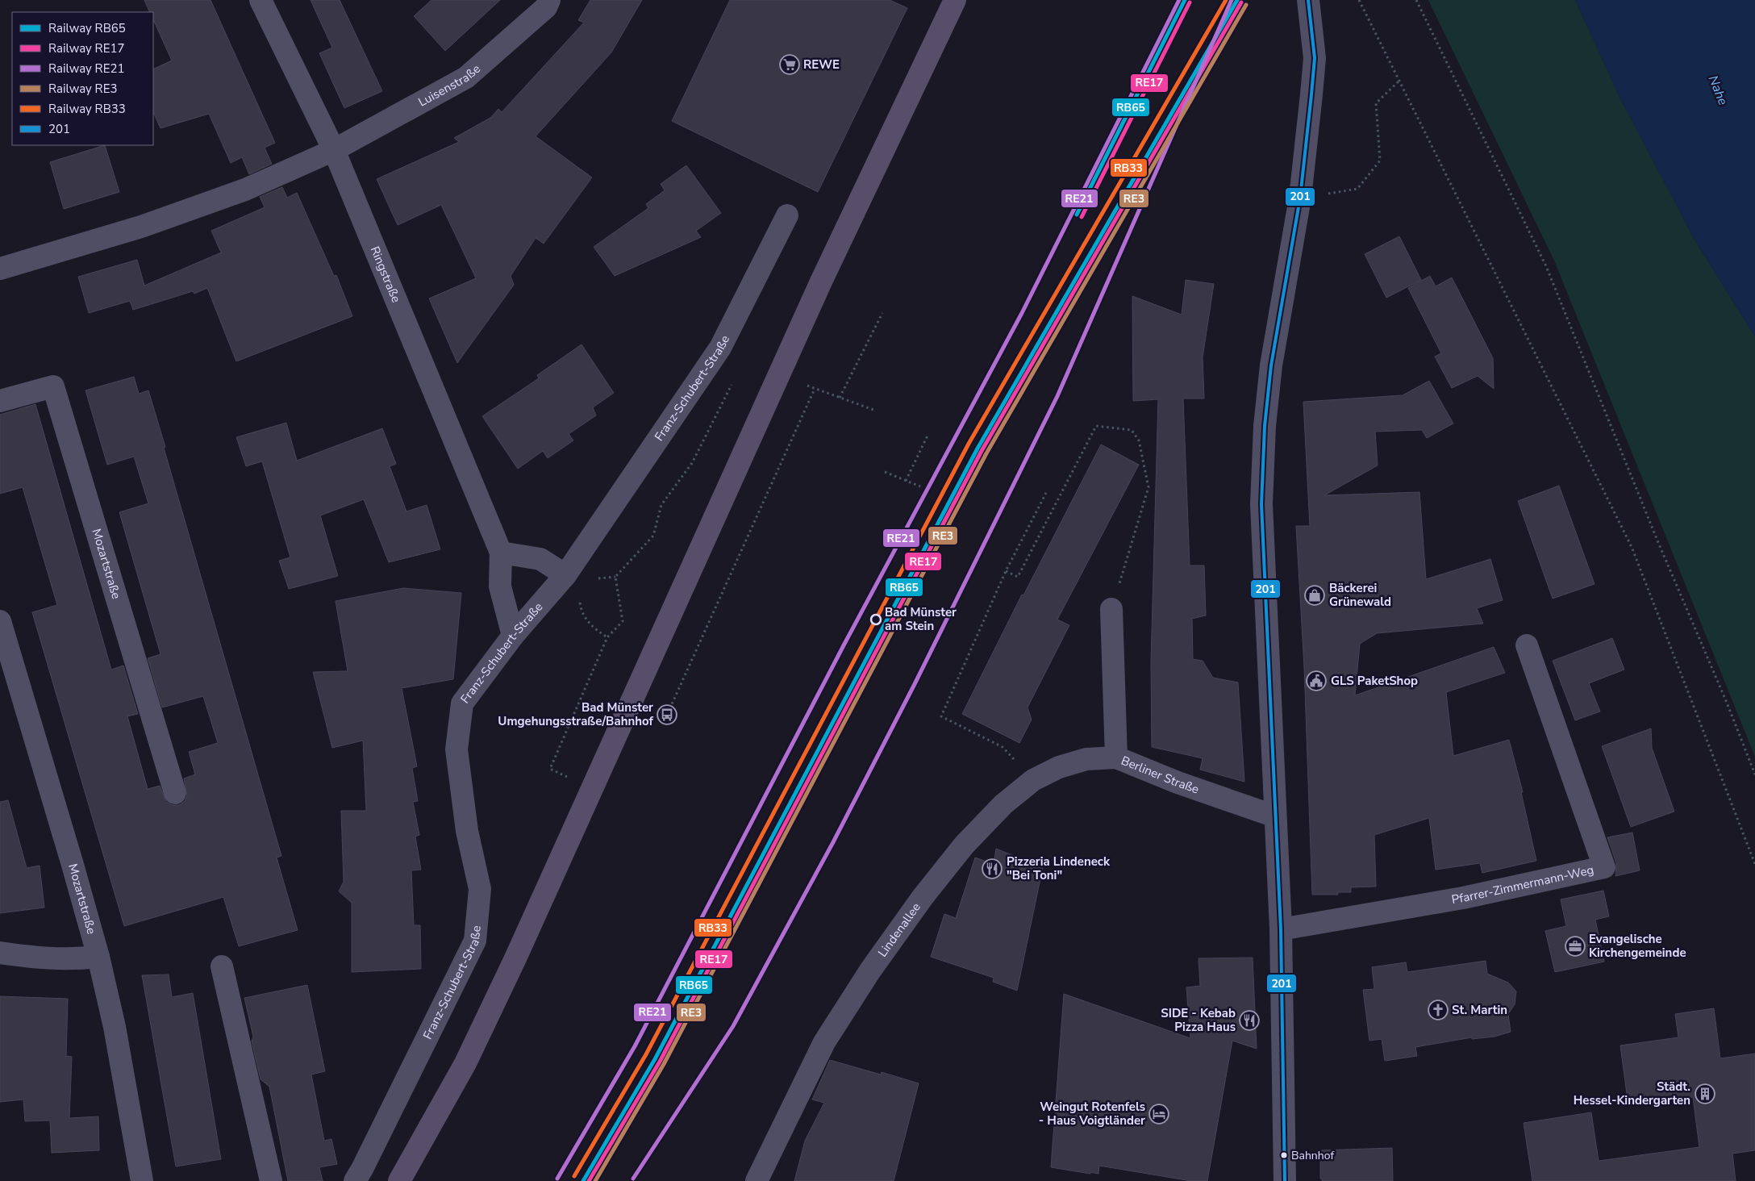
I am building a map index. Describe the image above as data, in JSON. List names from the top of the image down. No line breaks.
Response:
{"streets":{"street":["Luisenstraße","Ringstraße","Franz-Schubert-Straße","Mozartstraße","Berliner Straße","Pfarrer-Zimmermann-Weg","Lindenallee"]},"crossings":[["Luisenstraße","Ringstraße"],["Ringstraße","Franz-Schubert-Straße"],["Berliner Straße","Lindenallee"]],"water":["Nahe"],"places":{"supermarket":["REWE"],"shop":["Bäckerei Grünewald"],"other":["Bad Münster am Stein","Bahnhof"],"public building":["GLS PaketShop"],"bus stop":["Bad Münster Umgehungsstraße/Bahnhof"],"restaurant":["Pizzeria Lindeneck \"Bei Toni\"","SIDE - Kebab Pizza Haus"],"office":["Evangelische Kirchengemeinde"],"church":["St. Martin"],"building":["Städt. Hessel-Kindergarten"],"hotel":["Weingut Rotenfels - Haus Voigtländer"]},"lines":["rail line RB65","rail line RE21","rail line RB33","transit line 201","rail line RE17","rail line RE3"],"legend":["Railway RB65","Railway RE17","Railway RE21","Railway RE3","Railway RB33","201"]}
